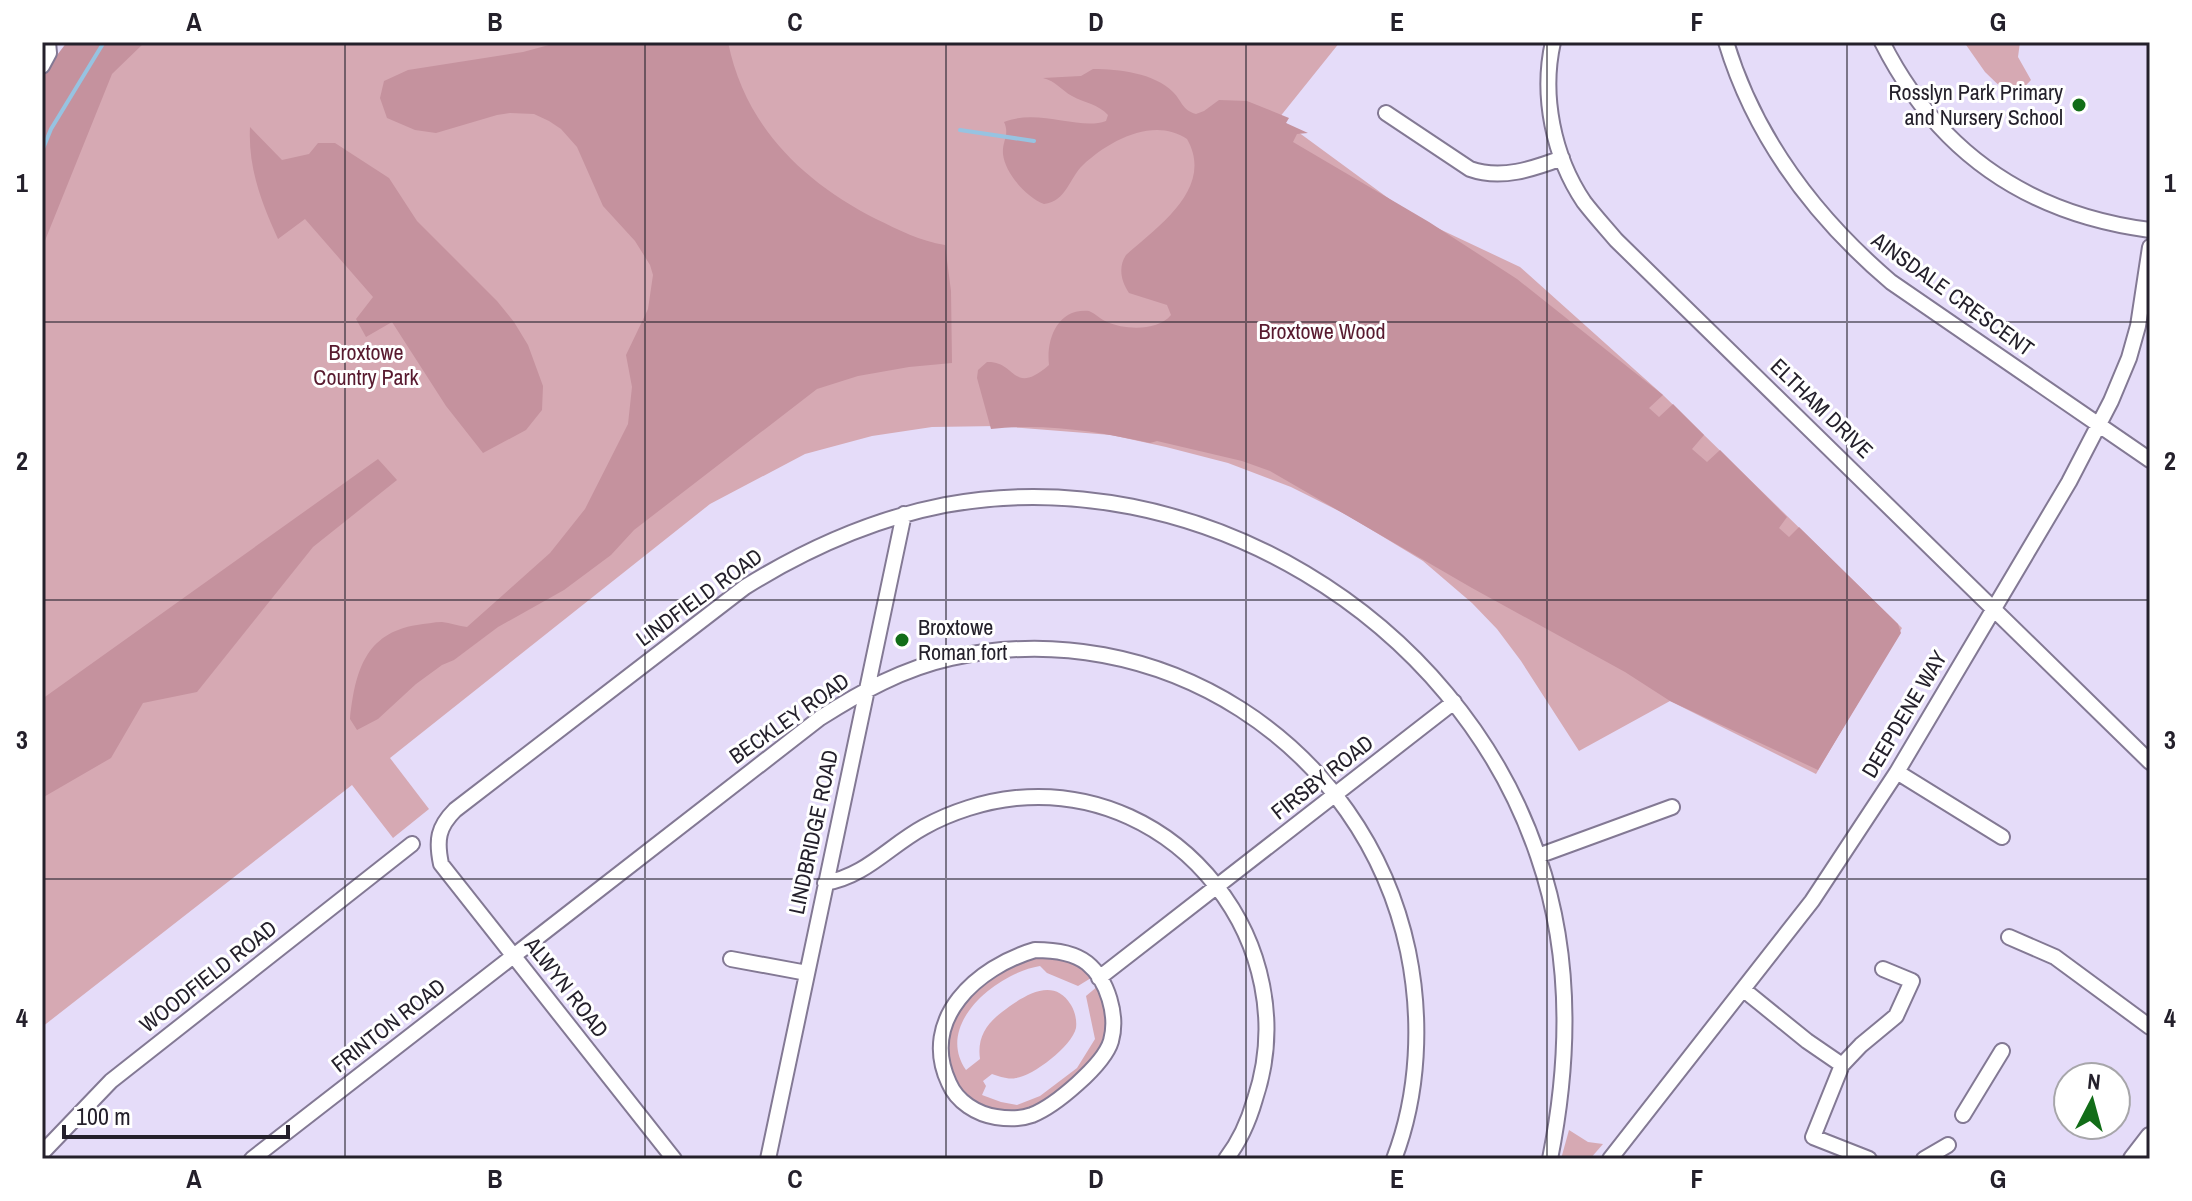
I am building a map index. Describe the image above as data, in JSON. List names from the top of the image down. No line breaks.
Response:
{"streets":{"street":["AINSDALE CRESCENT","ELTHAM DRIVE","LINDFIELD ROAD","DEEPDENE WAY","BECKLEY ROAD","FIRSBY ROAD","LINDBRIDGE ROAD","WOODFIELD ROAD","ALWYN ROAD","FRINTON ROAD"]},"crossings":[["AINSDALE CRESCENT","DEEPDENE WAY"],["ELTHAM DRIVE","DEEPDENE WAY"],["LINDFIELD ROAD","FIRSBY ROAD"],["LINDFIELD ROAD","LINDBRIDGE ROAD"],["LINDFIELD ROAD","ALWYN ROAD"],["BECKLEY ROAD","FIRSBY ROAD"],["BECKLEY ROAD","LINDBRIDGE ROAD"],["BECKLEY ROAD","ALWYN ROAD"],["BECKLEY ROAD","FRINTON ROAD"],["ALWYN ROAD","FRINTON ROAD"]],"parks":["Broxtowe Wood","Broxtowe Country Park"],"places":["Rosslyn Park Primary and Nursery School","Broxtowe Roman fort"],"scale_bar":"100 m","north":"top","grid":{"columns":["A","B","C","D","E","F","G"],"rows":["1","2","3","4"]}}
